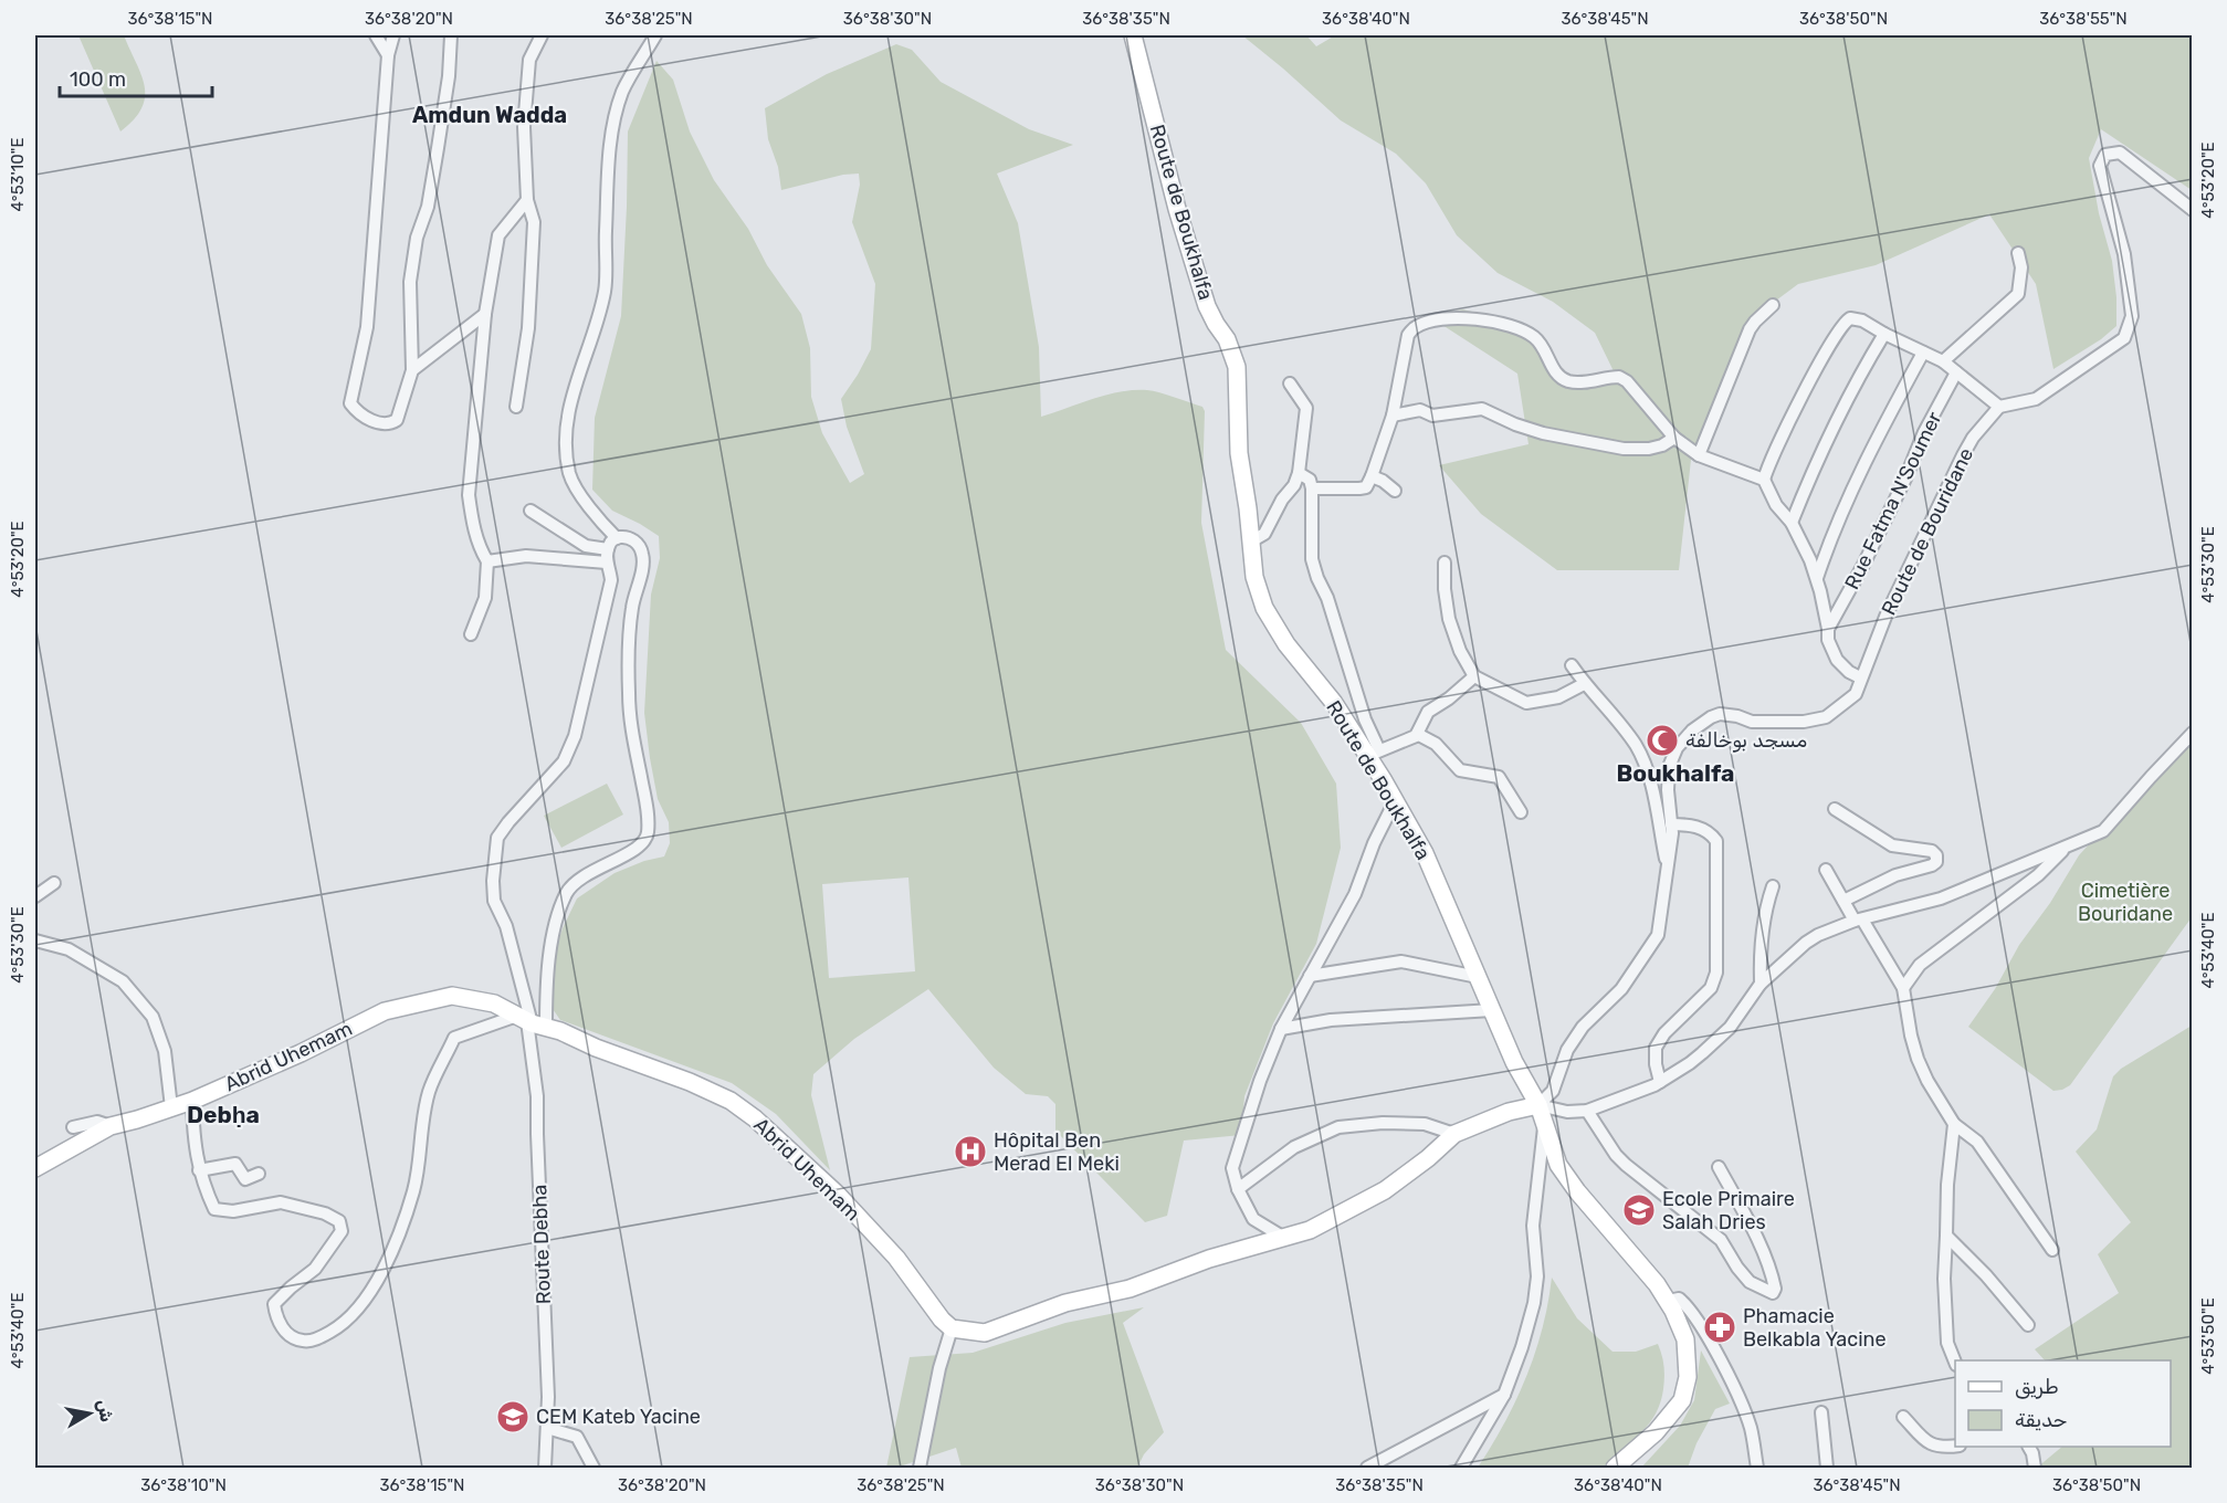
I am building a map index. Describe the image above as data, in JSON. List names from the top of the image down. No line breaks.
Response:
{"streets":{"street":["Route de Boukhalfa","Rue Fatma N'Soumer","Route de Bouridane","Abrid Uhemam","Route Debha"]},"crossings":[["Abrid Uhemam","Route Debha"]],"districts":["Amdun Wadda","Boukhalfa","Debḥa"],"parks":["Cimetière Bouridane"],"places":{"mosque":["مسجد بوخالفة"],"hospital":["Hôpital Ben Merad El Meki"],"school or university":["Ecole Primaire Salah Dries","CEM Kateb Yacine"],"pharmacy":["Phamacie Belkabla Yacine"]},"legend":["طريق","حديقة"],"scale_bar":"100 m","north":"right","coordinates":["36°38'15\"N","36°38'20\"N","36°38'25\"N","36°38'30\"N","36°38'35\"N","36°38'40\"N","36°38'45\"N","36°38'50\"N","36°38'55\"N","4°53'10\"E","4°53'20\"E","4°53'30\"E","4°53'40\"E","4°53'50\"E","36°38'10\"N"]}
